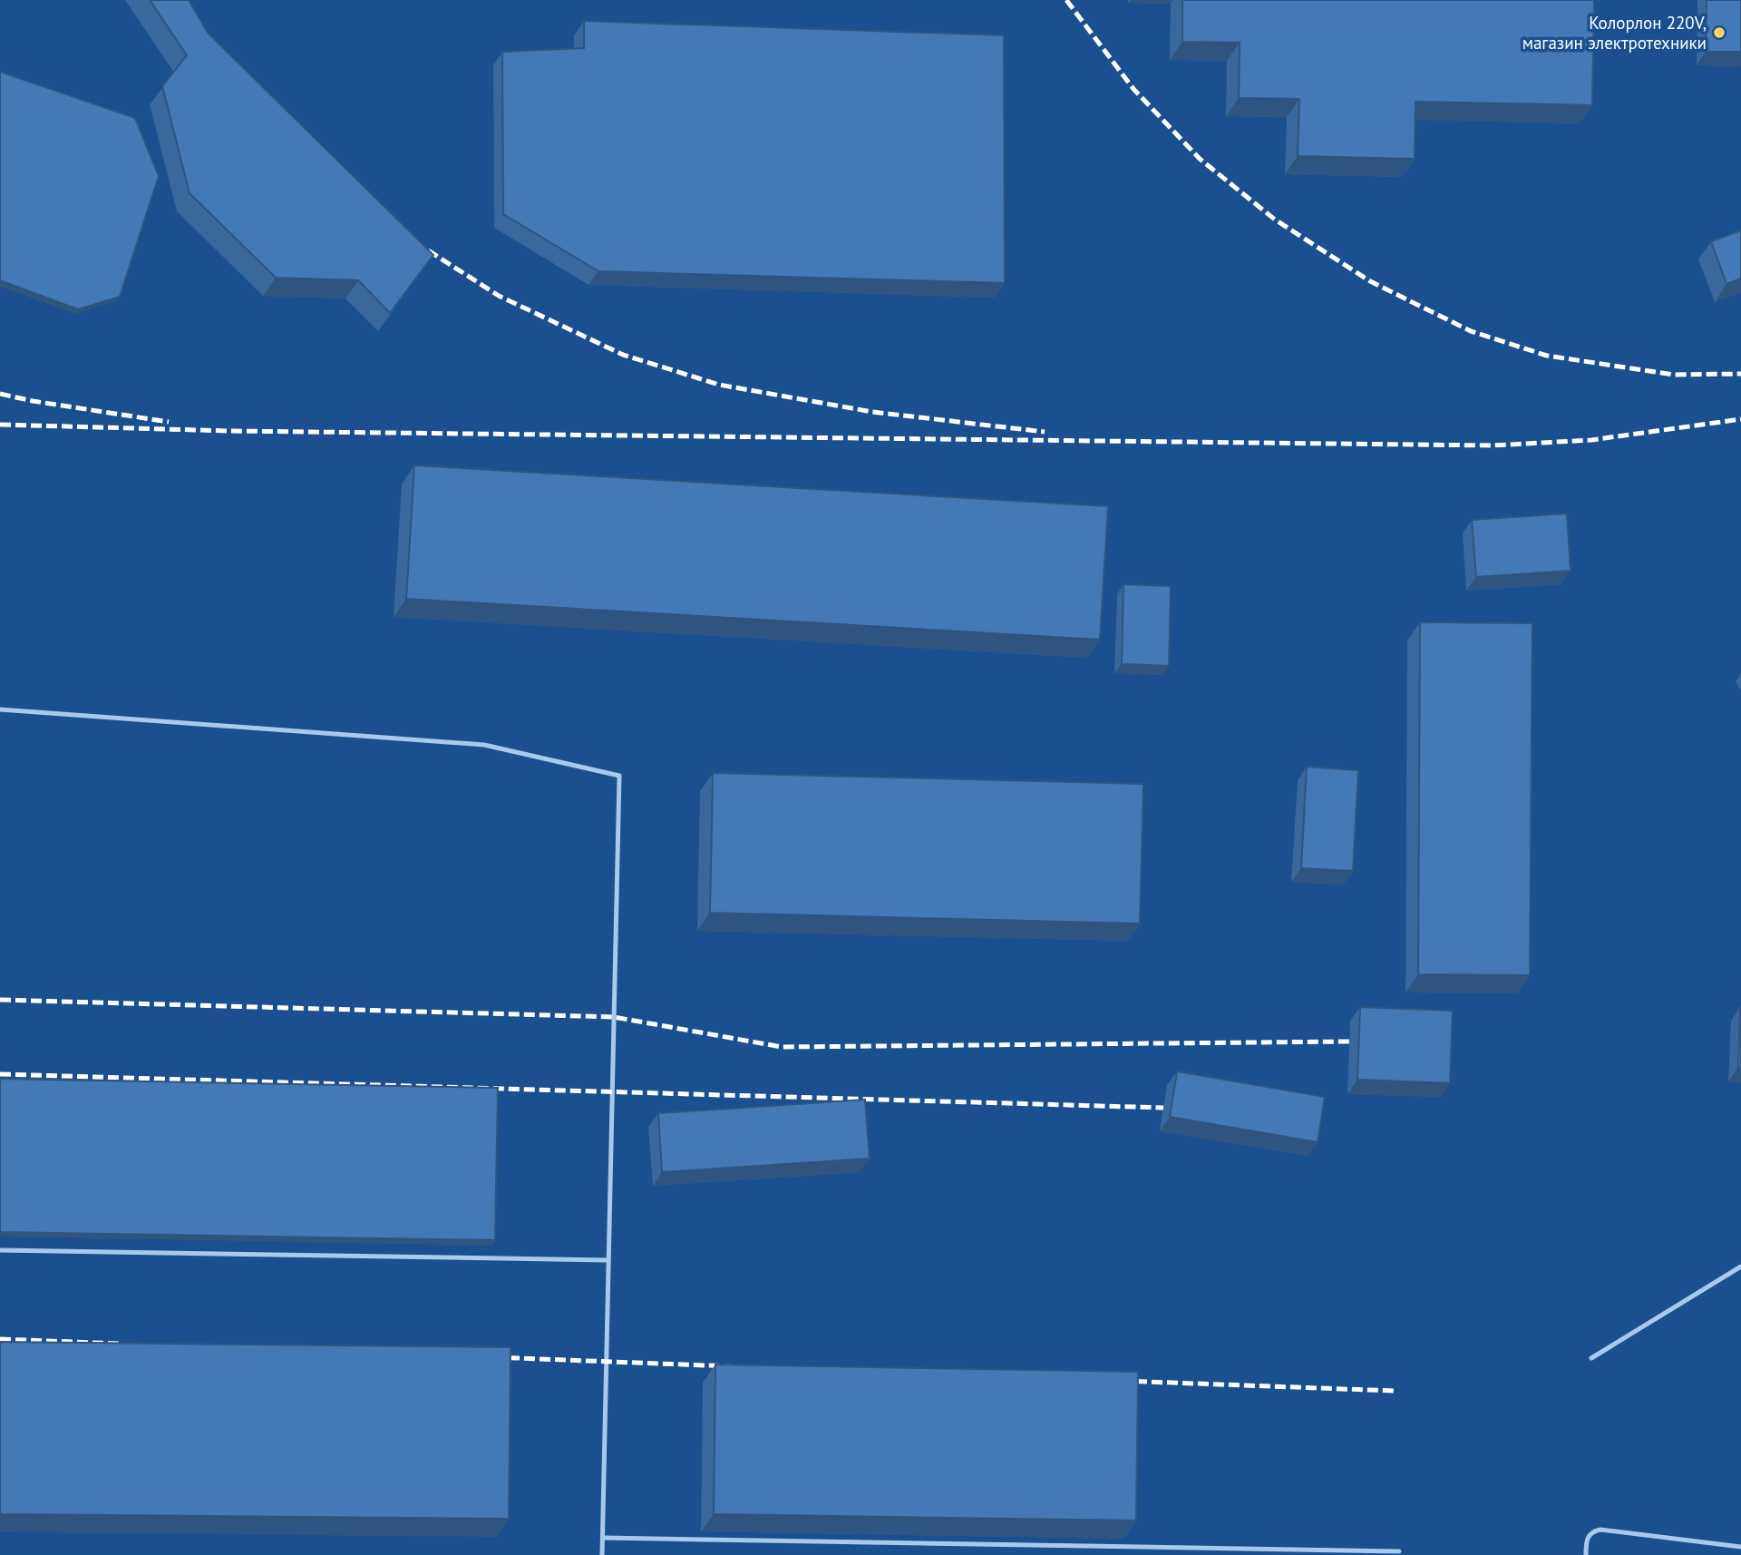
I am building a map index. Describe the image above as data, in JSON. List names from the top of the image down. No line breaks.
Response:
{"places":["Колорлон 220V, магазин электротехники"]}
